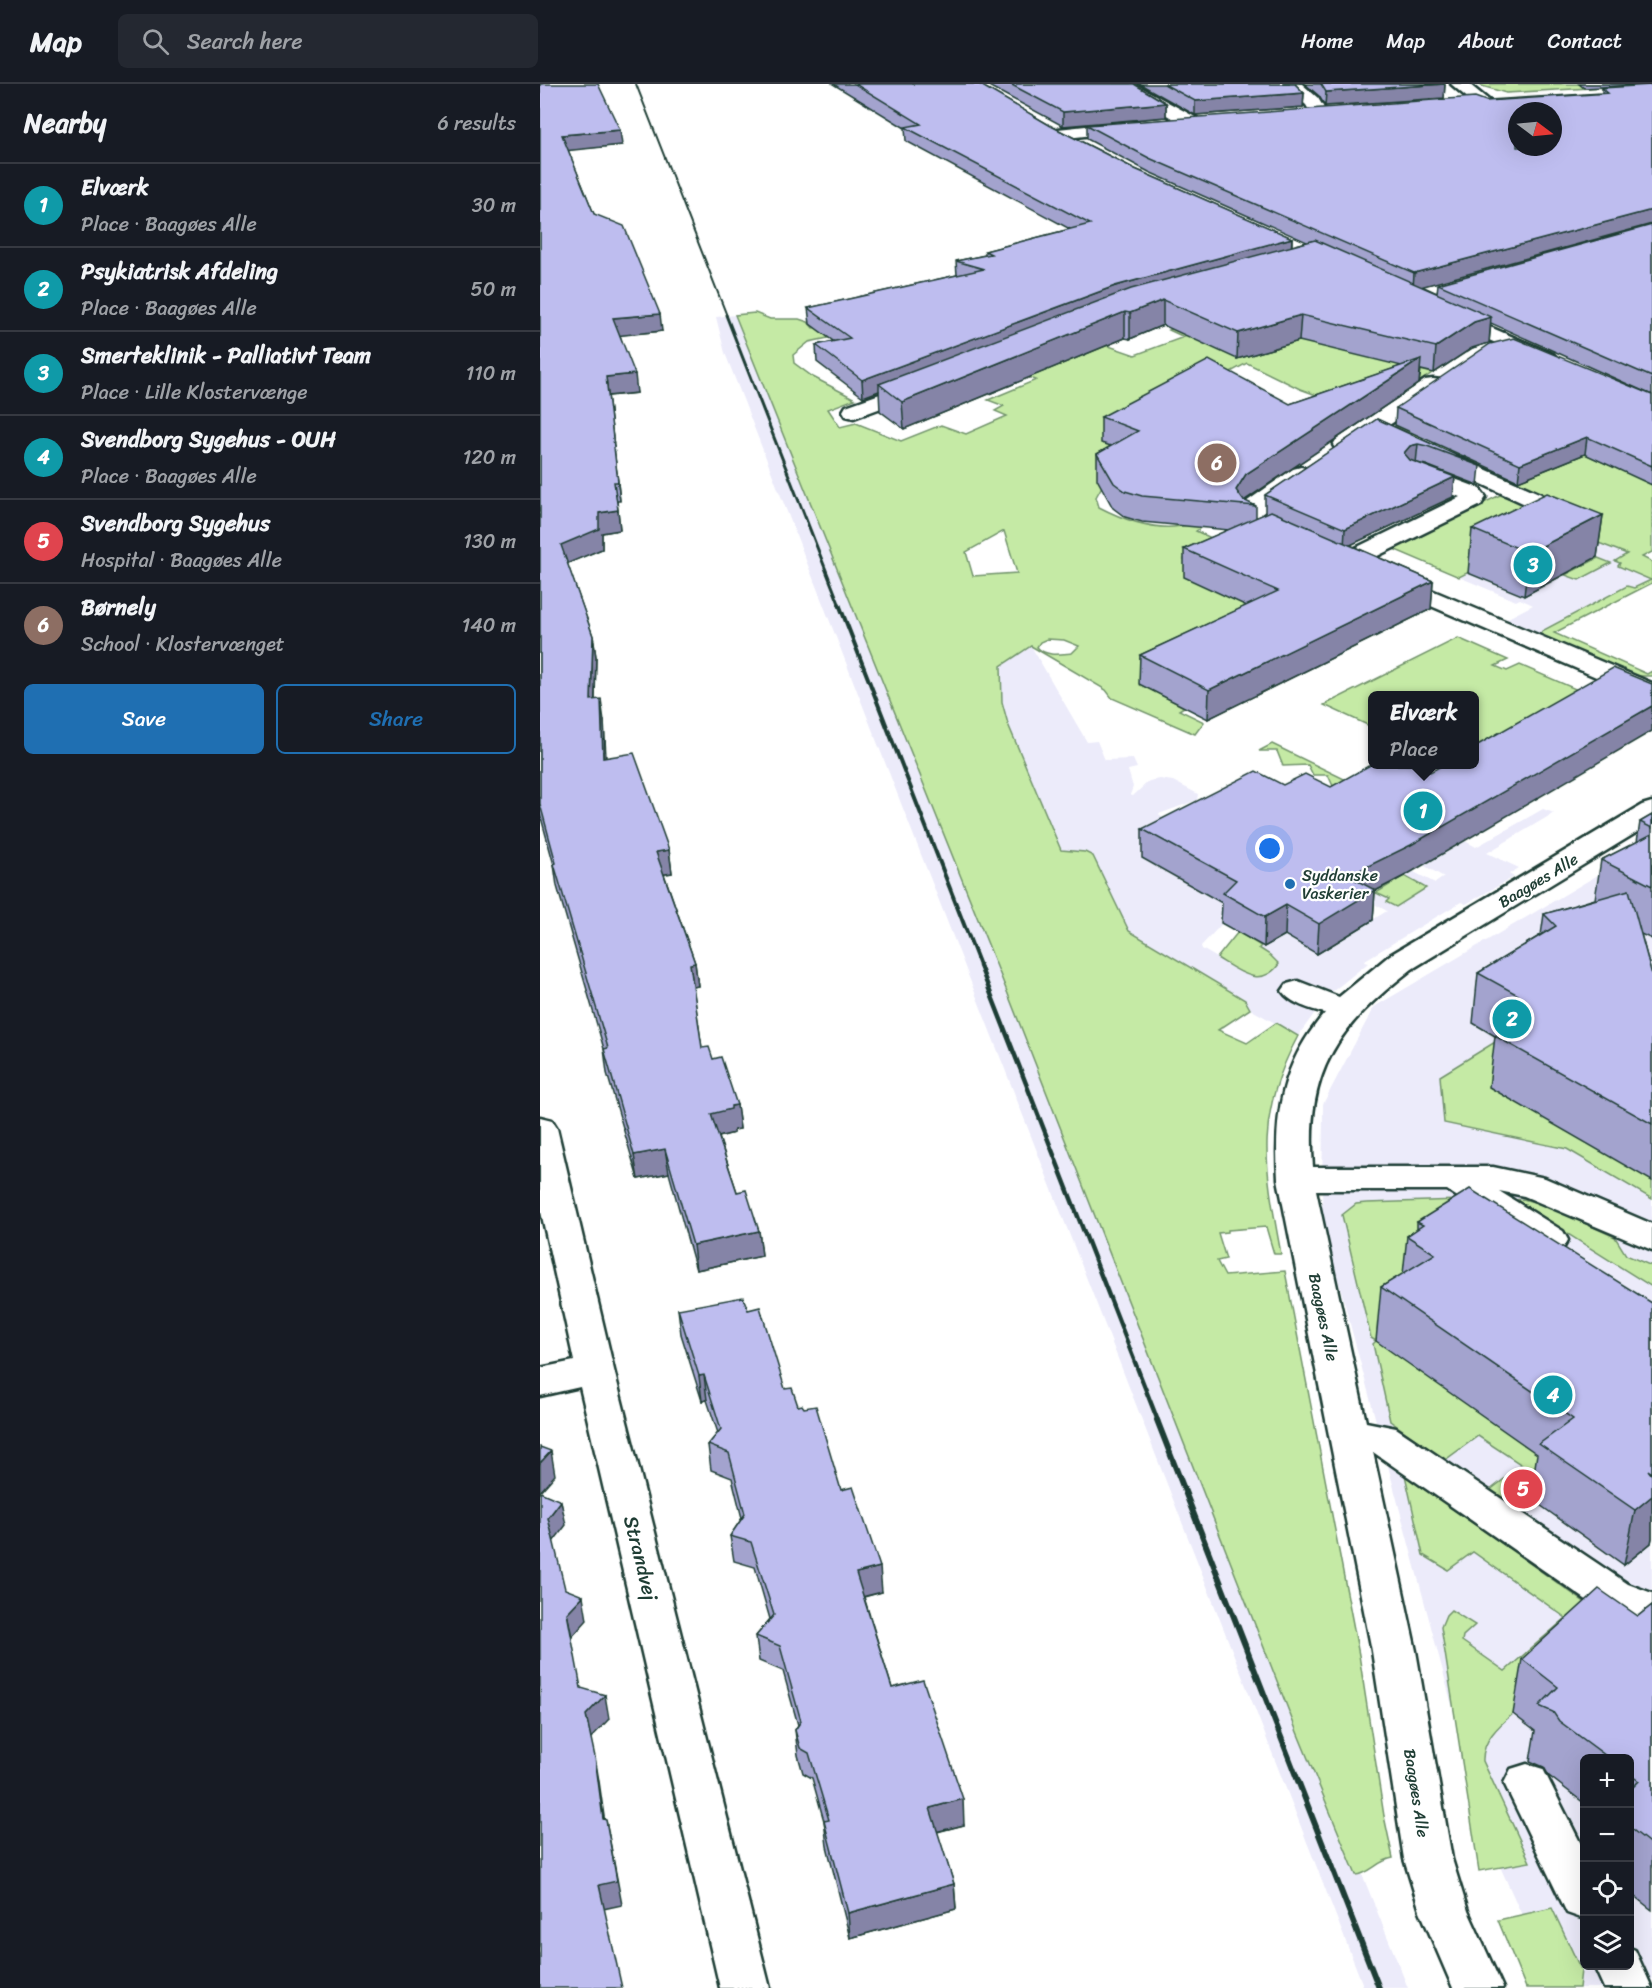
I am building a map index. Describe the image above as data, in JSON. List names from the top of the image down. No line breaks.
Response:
{"streets":{"street":["Baagøes Alle","Strandvej"]},"places":["Syddanske Vaskerier"],"north":"right","page":{"header":"Map","search":"Search here","nav":["Home","Map","About","Contact"],"heading":["Nearby","6 results"],"list":[{"mark":"1","name":"Elværk","note":"Place · Baagøes Alle","value":"30 m"},{"mark":"2","name":"Psykiatrisk Afdeling","note":"Place · Baagøes Alle","value":"50 m"},{"mark":"3","name":"Smerteklinik - Palliativt Team","note":"Place · Lille Klostervænge","value":"110 m"},{"mark":"4","name":"Svendborg Sygehus - OUH","note":"Place · Baagøes Alle","value":"120 m"},{"mark":"5","name":"Svendborg Sygehus","note":"Hospital · Baagøes Alle","value":"130 m"},{"mark":"6","name":"Børnely","note":"School · Klostervænget","value":"140 m"}],"pins":["6","3","1","2","4","5"],"buttons":["Save","Share"],"popup":["Elværk","Place"],"map_buttons":["+","−"]}}
